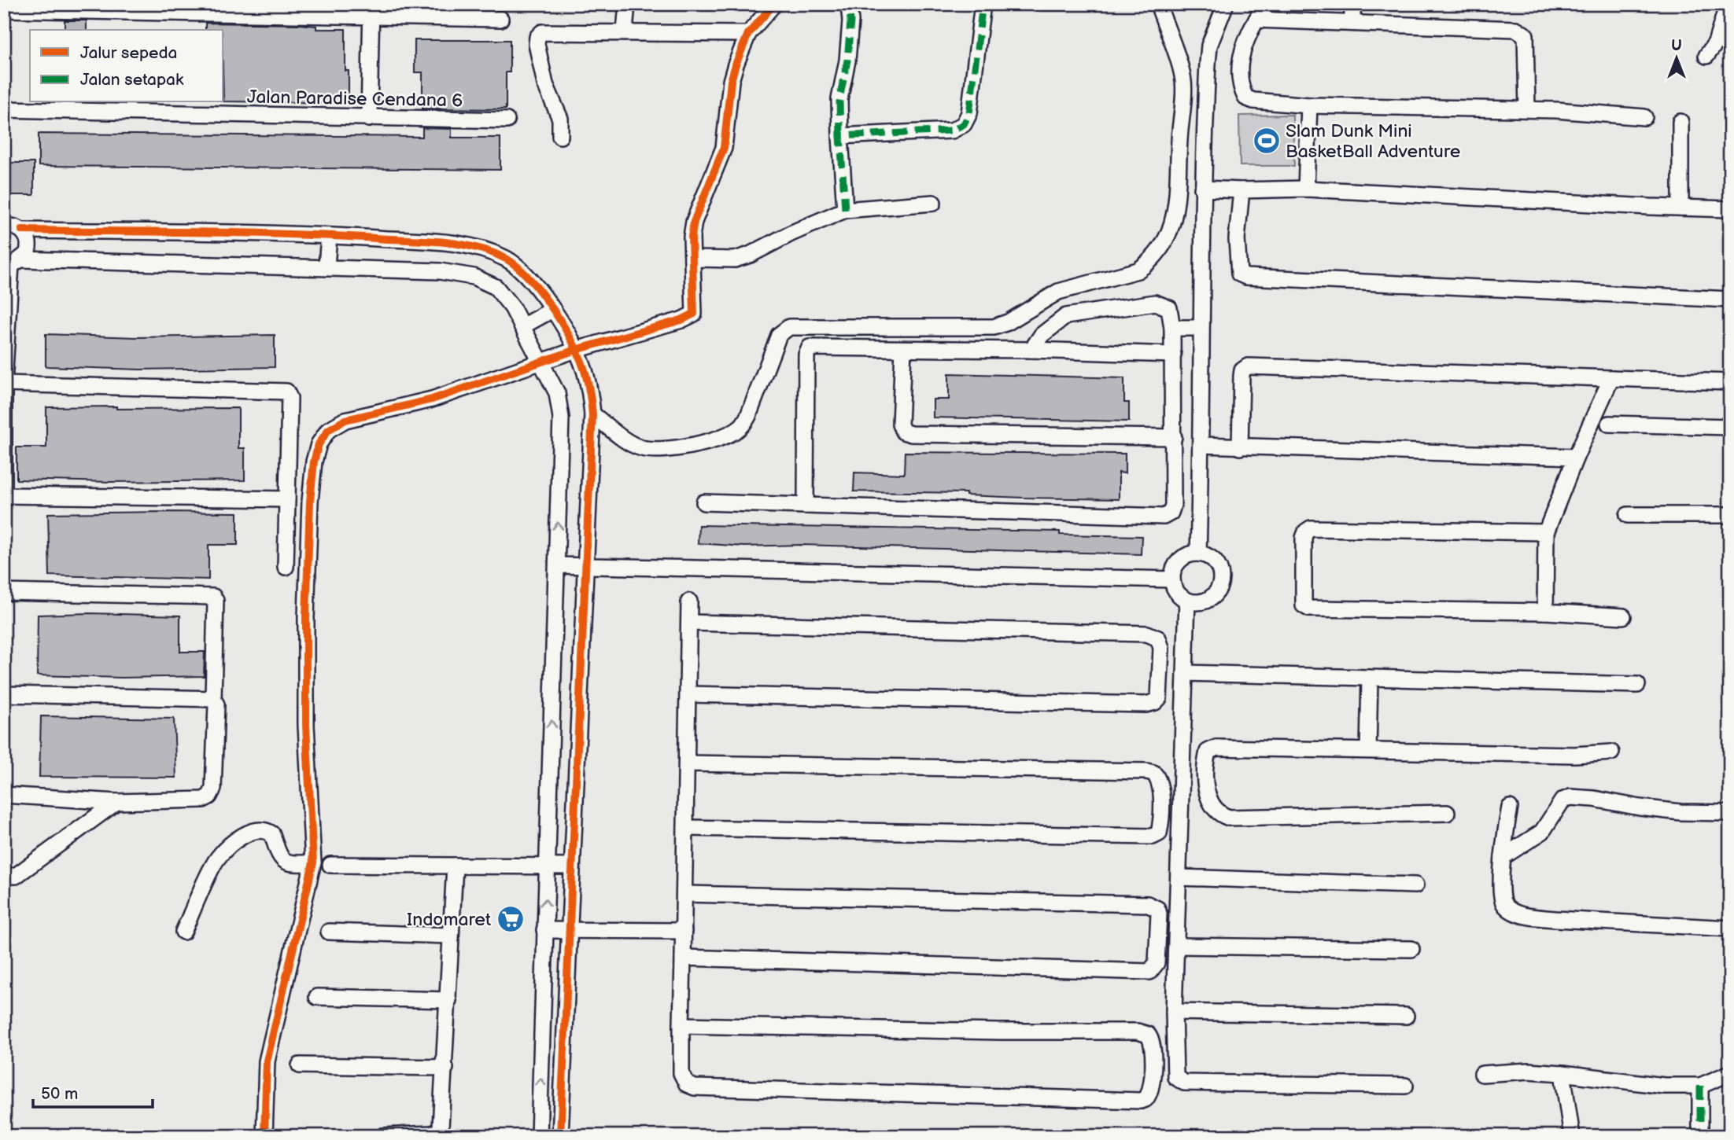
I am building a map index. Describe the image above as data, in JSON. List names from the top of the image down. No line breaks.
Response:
{"streets":{"street":["Jalan Paradise Cendana 6"]},"places":{"sports":["Slam Dunk Mini BasketBall Adventure"],"supermarket":["Indomaret"]},"legend":["Jalur sepeda","Jalan setapak"],"scale_bar":"50 m","north":"top"}
